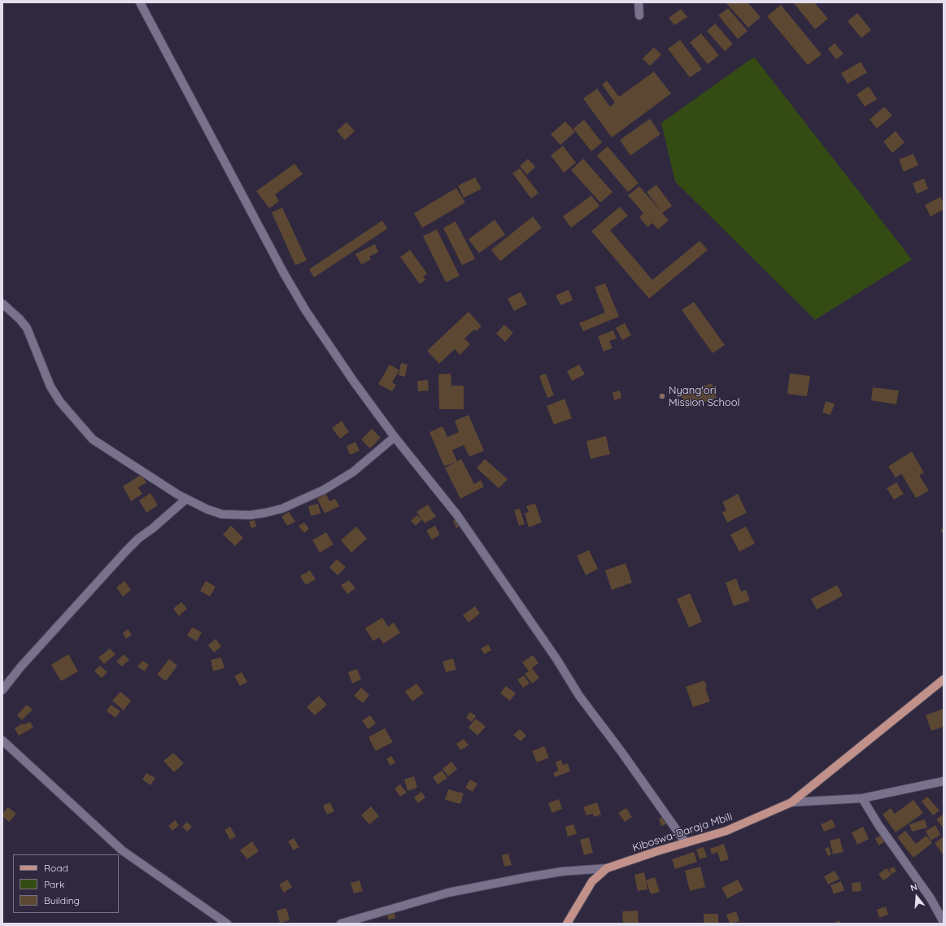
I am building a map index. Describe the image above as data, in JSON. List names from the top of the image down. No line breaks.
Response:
{"streets":{"main road":["Kiboswa-Daraja Mbili"]},"places":["Nyang'ori Mission School"],"legend":["Road","Park","Building"],"north":"top"}
